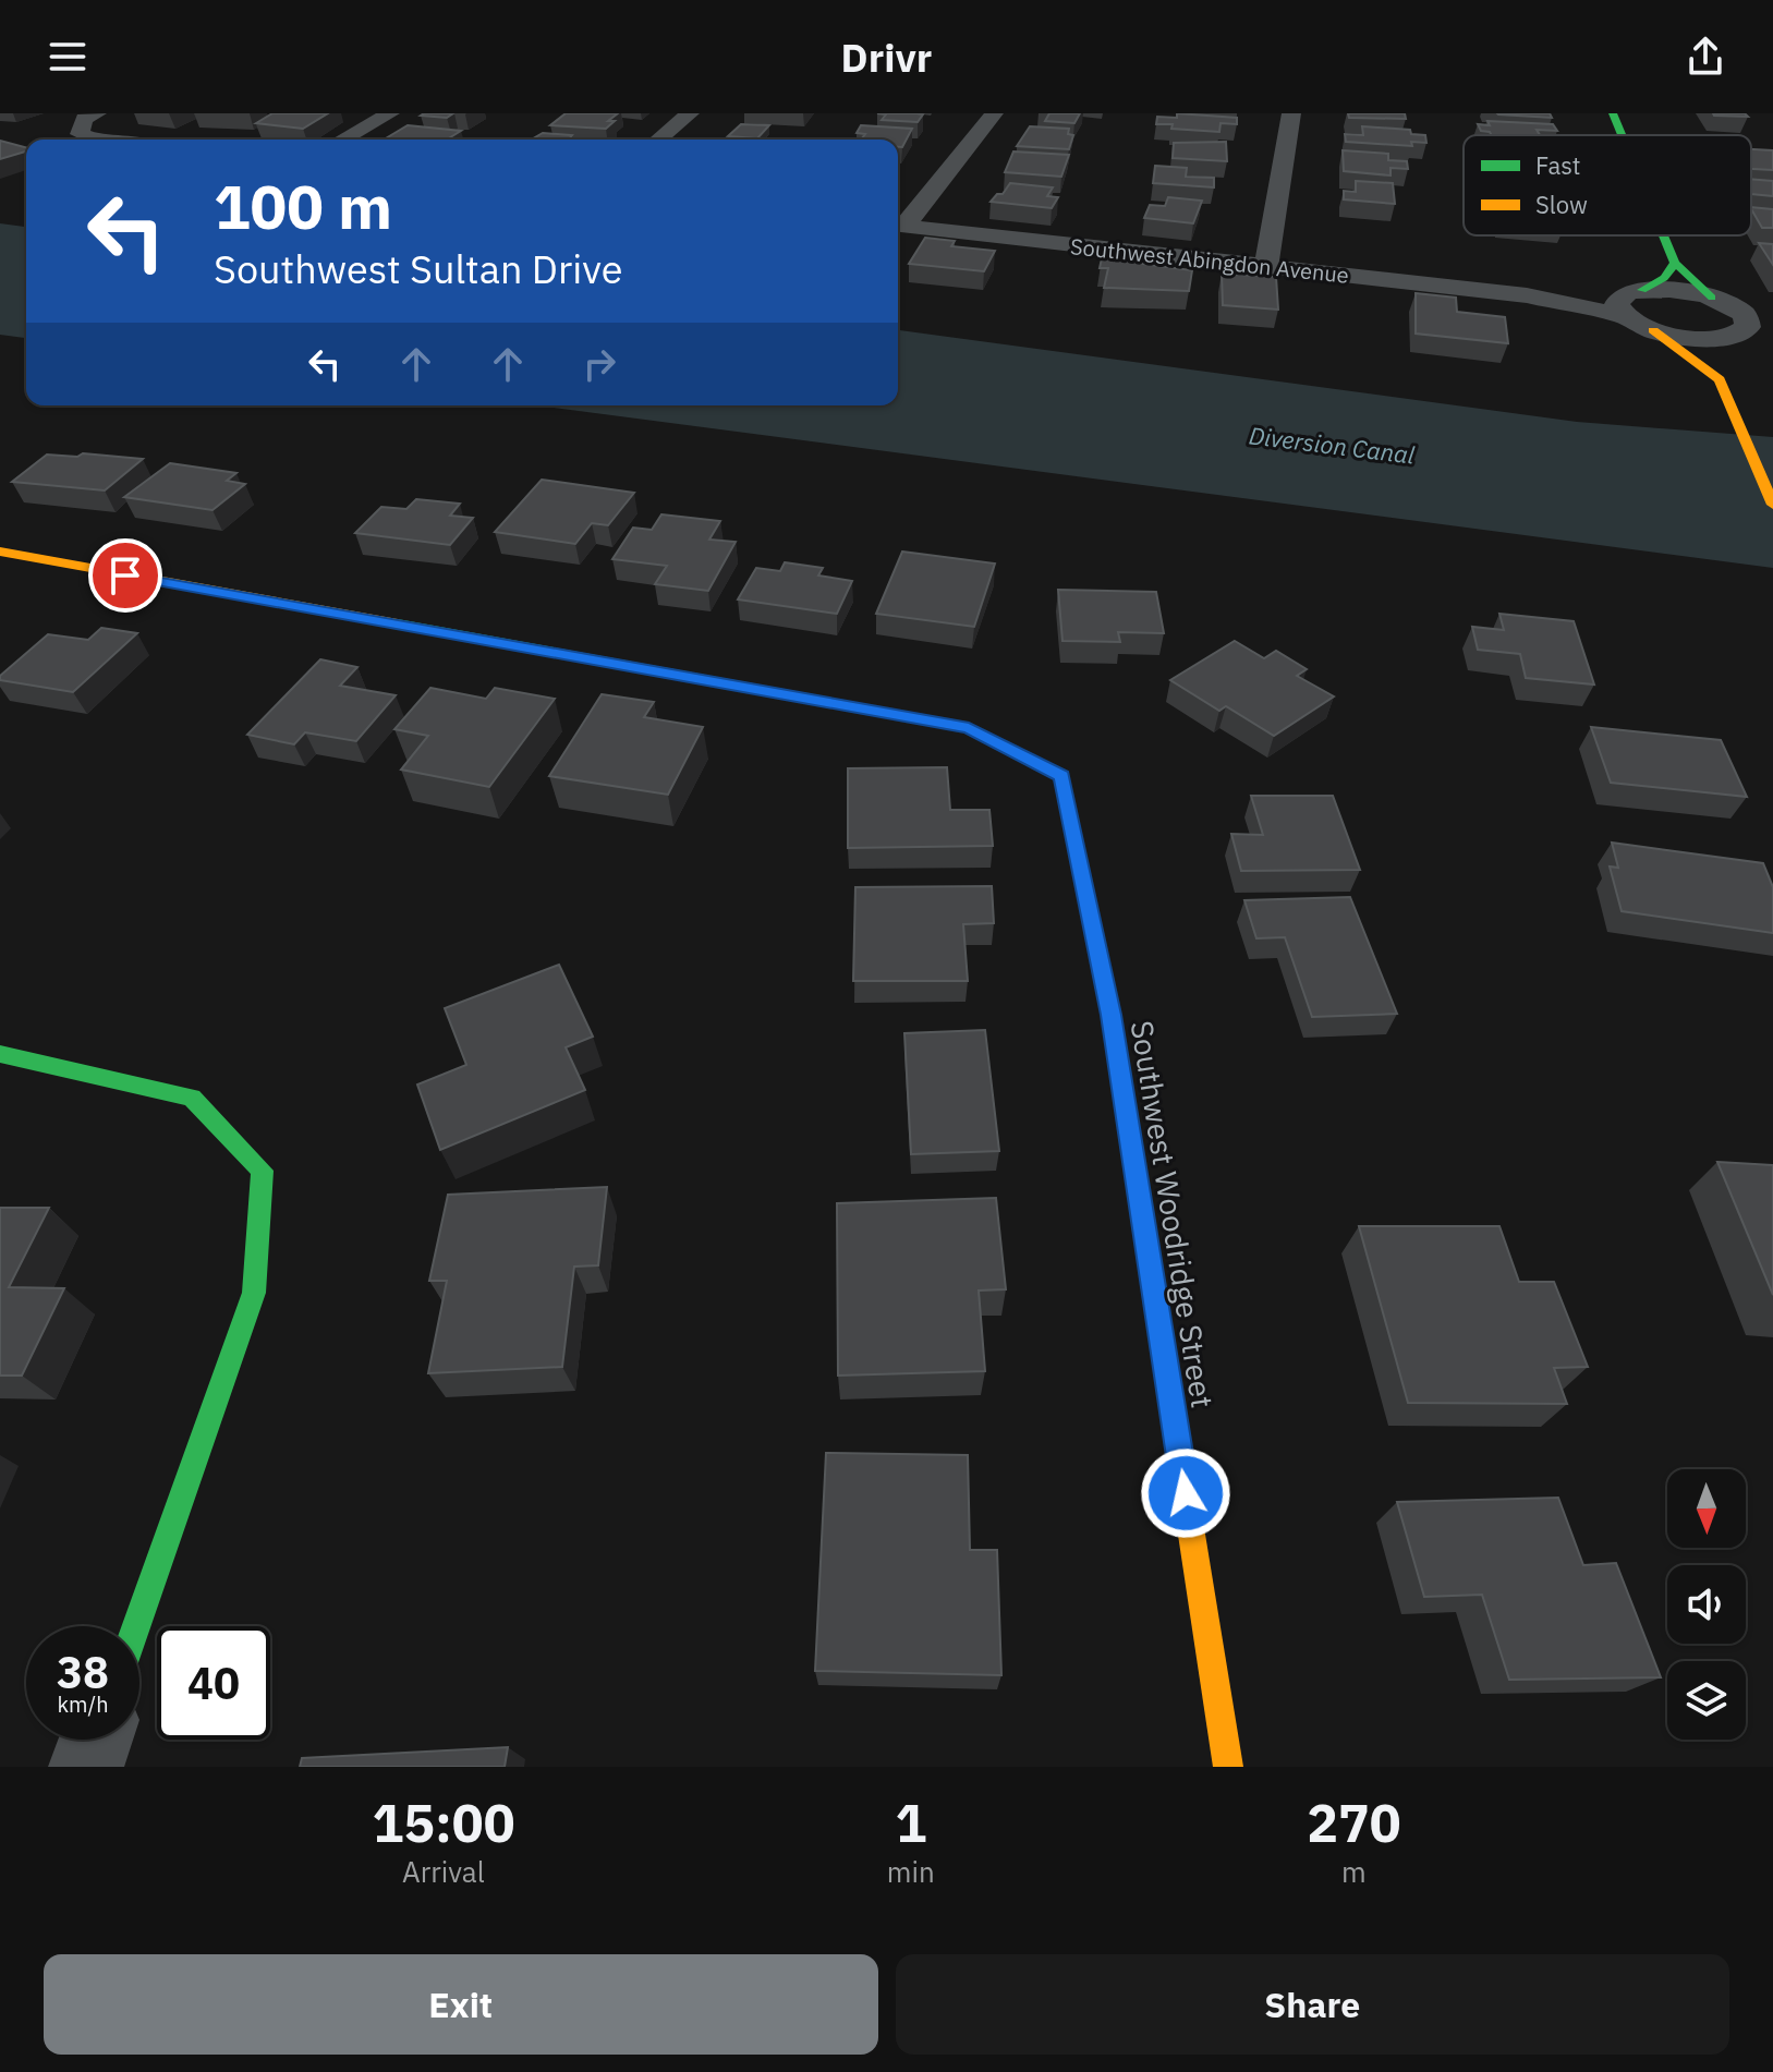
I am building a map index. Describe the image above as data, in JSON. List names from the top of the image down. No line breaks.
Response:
{"streets":{"street":["Southwest Abingdon Avenue","Southwest Woodridge Street"]},"water":["Diversion Canal"],"legend":["Fast","Slow"],"north":"bottom","page":{"header":"Drivr","turn":["100 m","Southwest Sultan Drive"],"speed":"38 km/h","limit":"40","eta":["15:00","Arrival","1","min","270","m"],"buttons":["Exit","Share"]}}
